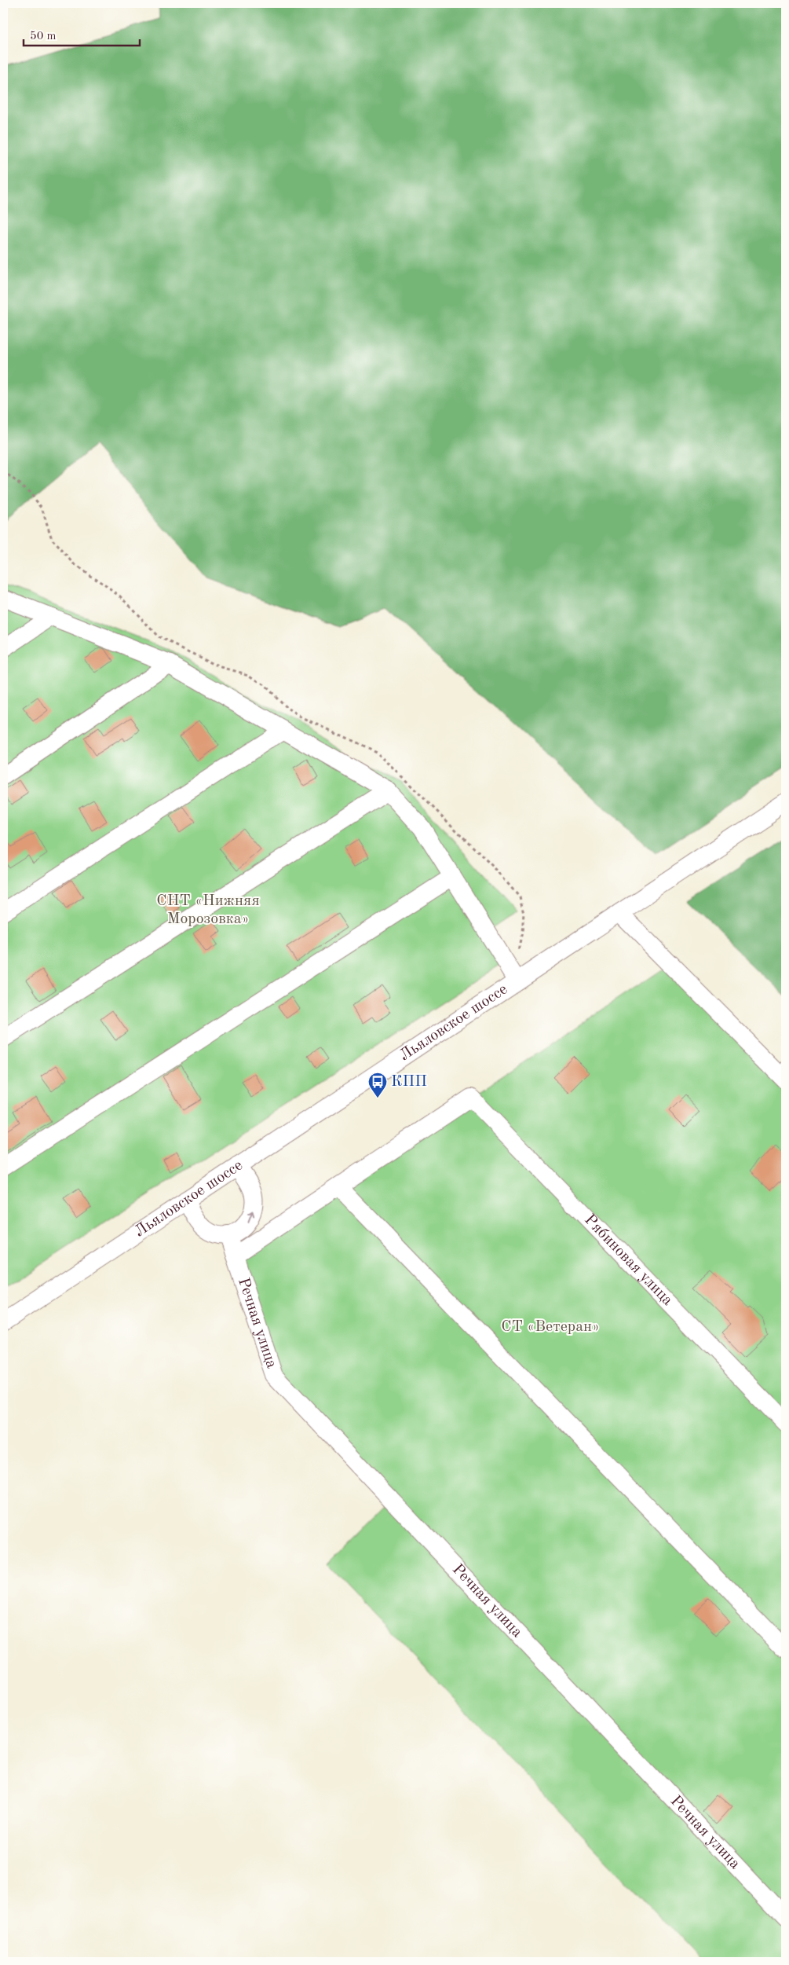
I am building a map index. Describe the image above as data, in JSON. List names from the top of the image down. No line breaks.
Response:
{"streets":{"street":["Льяловское шоссе","Рябиновая улица","Речная улица"]},"crossings":[["Льяловское шоссе","Речная улица"]],"parks":["СНТ «Нижняя Морозовка»","СТ «Ветеран»"],"places":{"bus stop":["КПП"]},"scale_bar":"50 m"}
